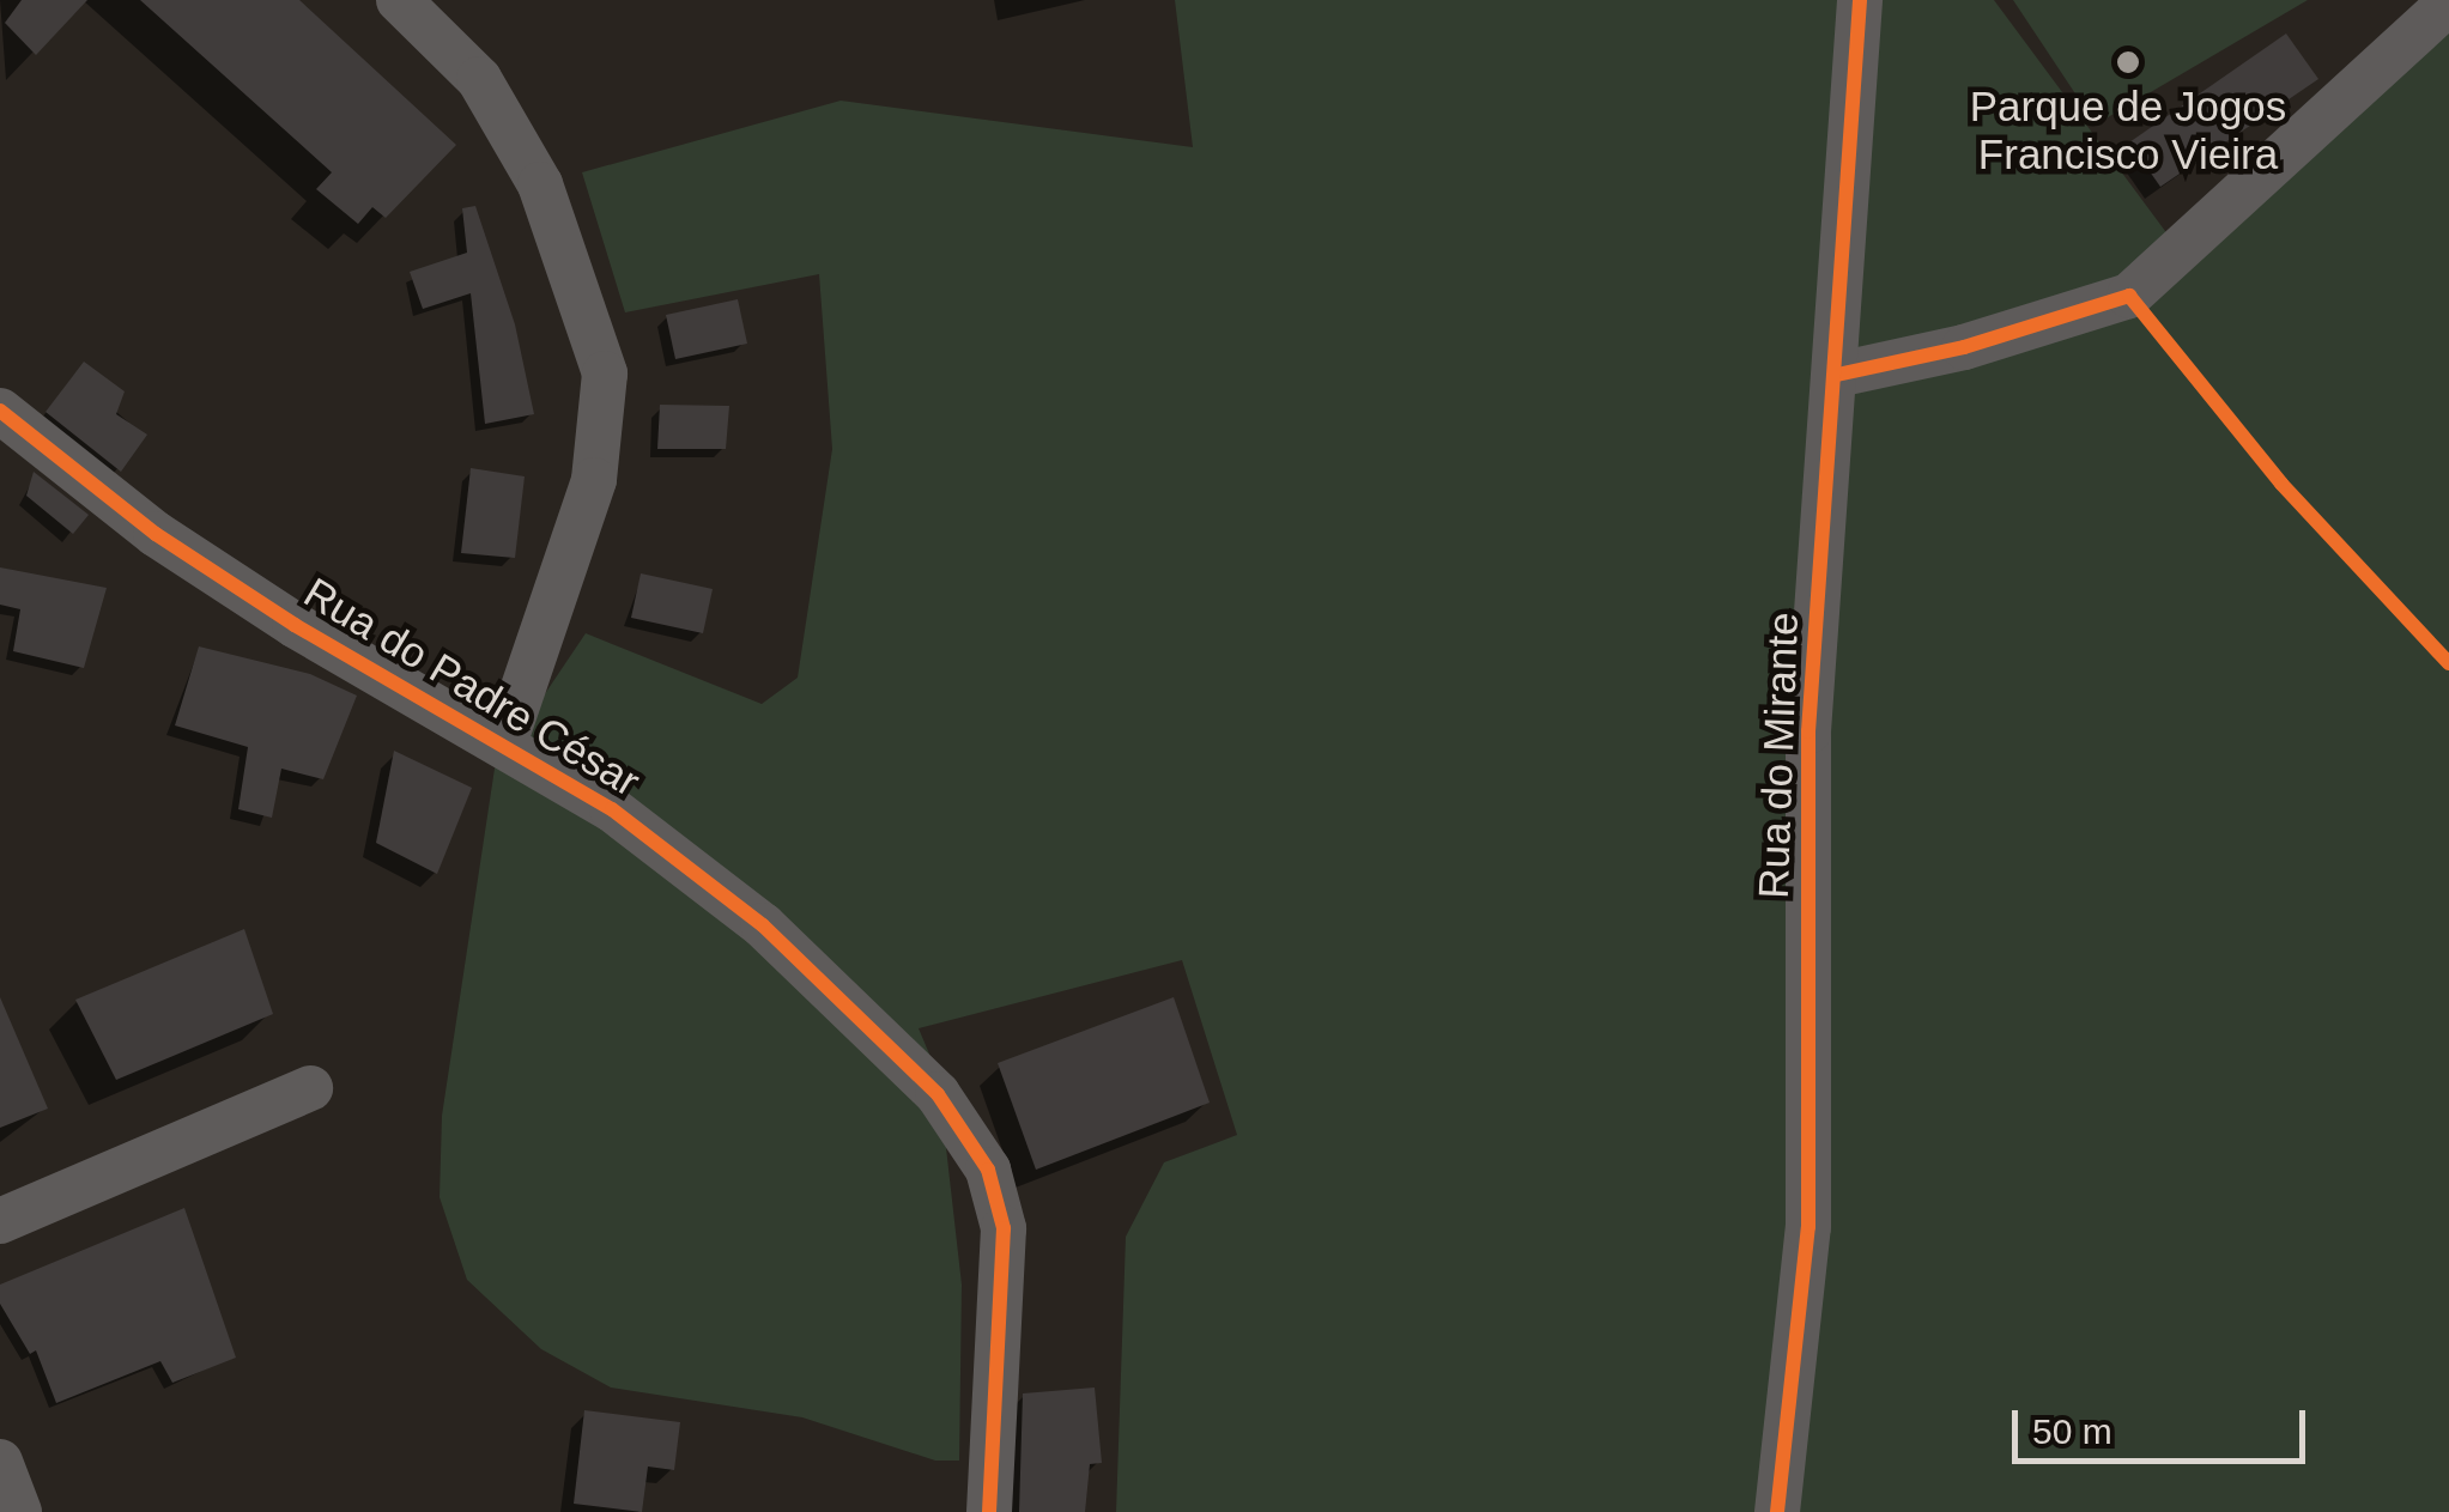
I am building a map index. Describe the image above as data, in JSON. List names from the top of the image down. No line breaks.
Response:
{"streets":{"street":["Rua do Padre César","Rua do Mirante"]},"places":["Parque de Jogos Francisco Vieira"],"scale_bar":"50 m"}
